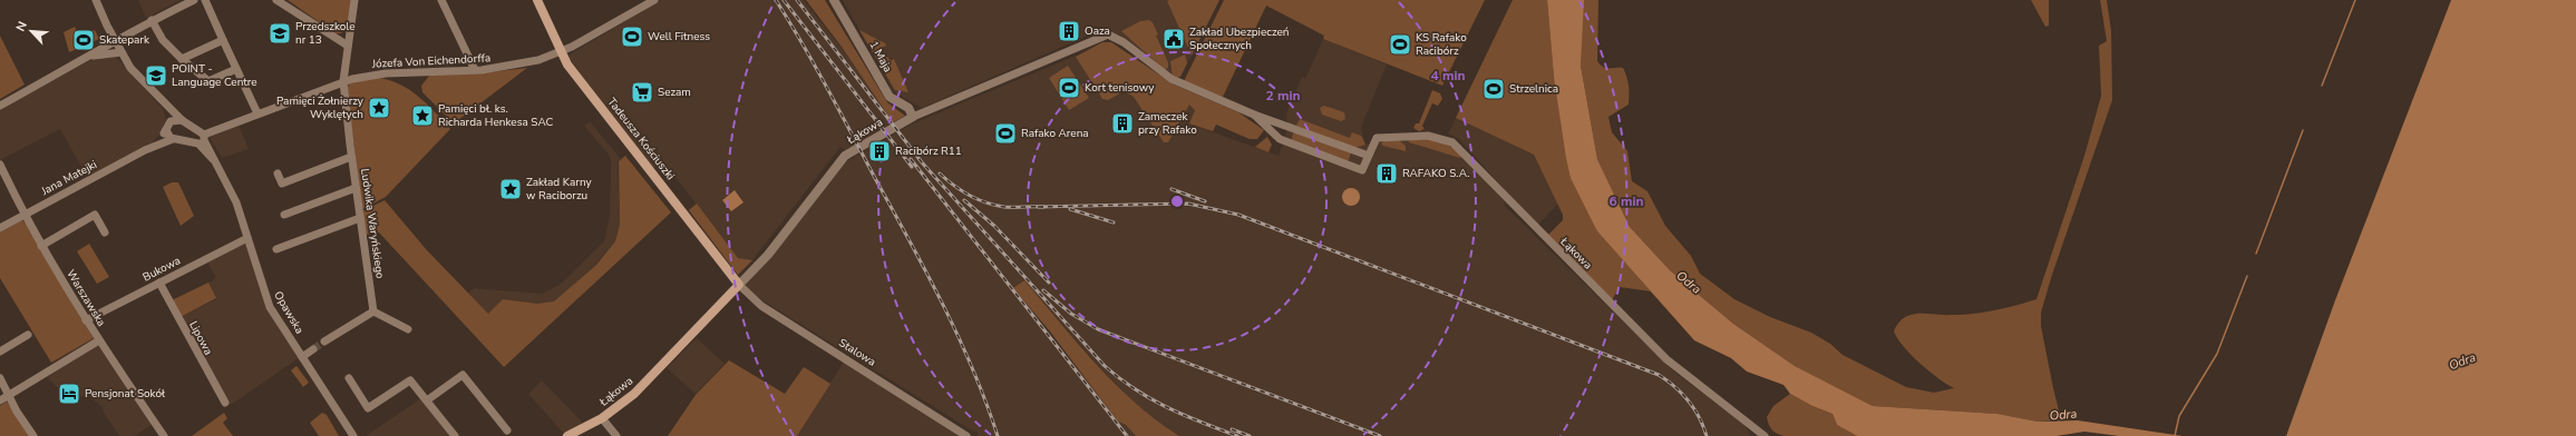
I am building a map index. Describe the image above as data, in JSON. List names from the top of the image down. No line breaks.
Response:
{"streets":{"main road":["Łąkowa","Tadeusza Kościuszki"],"street":["1 Maja","Józefa Von Eichendorffa","Jana Matejki","Ludwika Waryńskiego","Bukowa","Warszawska","Opawska","Lipowa","Stalowa"]},"crossings":[["1 Maja","Łąkowa"],["Józefa Von Eichendorffa","Tadeusza Kościuszki"],["Józefa Von Eichendorffa","Ludwika Waryńskiego"],["Józefa Von Eichendorffa","Opawska"],["Łąkowa","Tadeusza Kościuszki"],["Łąkowa","Stalowa"],["Tadeusza Kościuszki","Stalowa"],["Jana Matejki","Warszawska"],["Bukowa","Warszawska"],["Bukowa","Opawska"],["Bukowa","Lipowa"]],"water":["Odra"],"places":{"building":["Oaza","Zameczek przy Rafako","Racibórz R11","RAFAKO S.A."],"school or university":["Przedszkole nr 13","POINT - Language Centre"],"sports":["Well Fitness","Skatepark","KS Rafako Racibórz","Kort tenisowy","Strzelnica","Rafako Arena"],"public building":["Zakład Ubezpieczeń Społecznych"],"supermarket":["Sezam"],"place":["Pamięci Żołnierzy Wyklętych","Pamięci bł. ks. Richarda Henkesa SAC","Zakład Karny w Raciborzu"],"hotel":["Pensjonat Sokół"]},"north":"top left","rings":["4 min","2 min","6 min"]}
